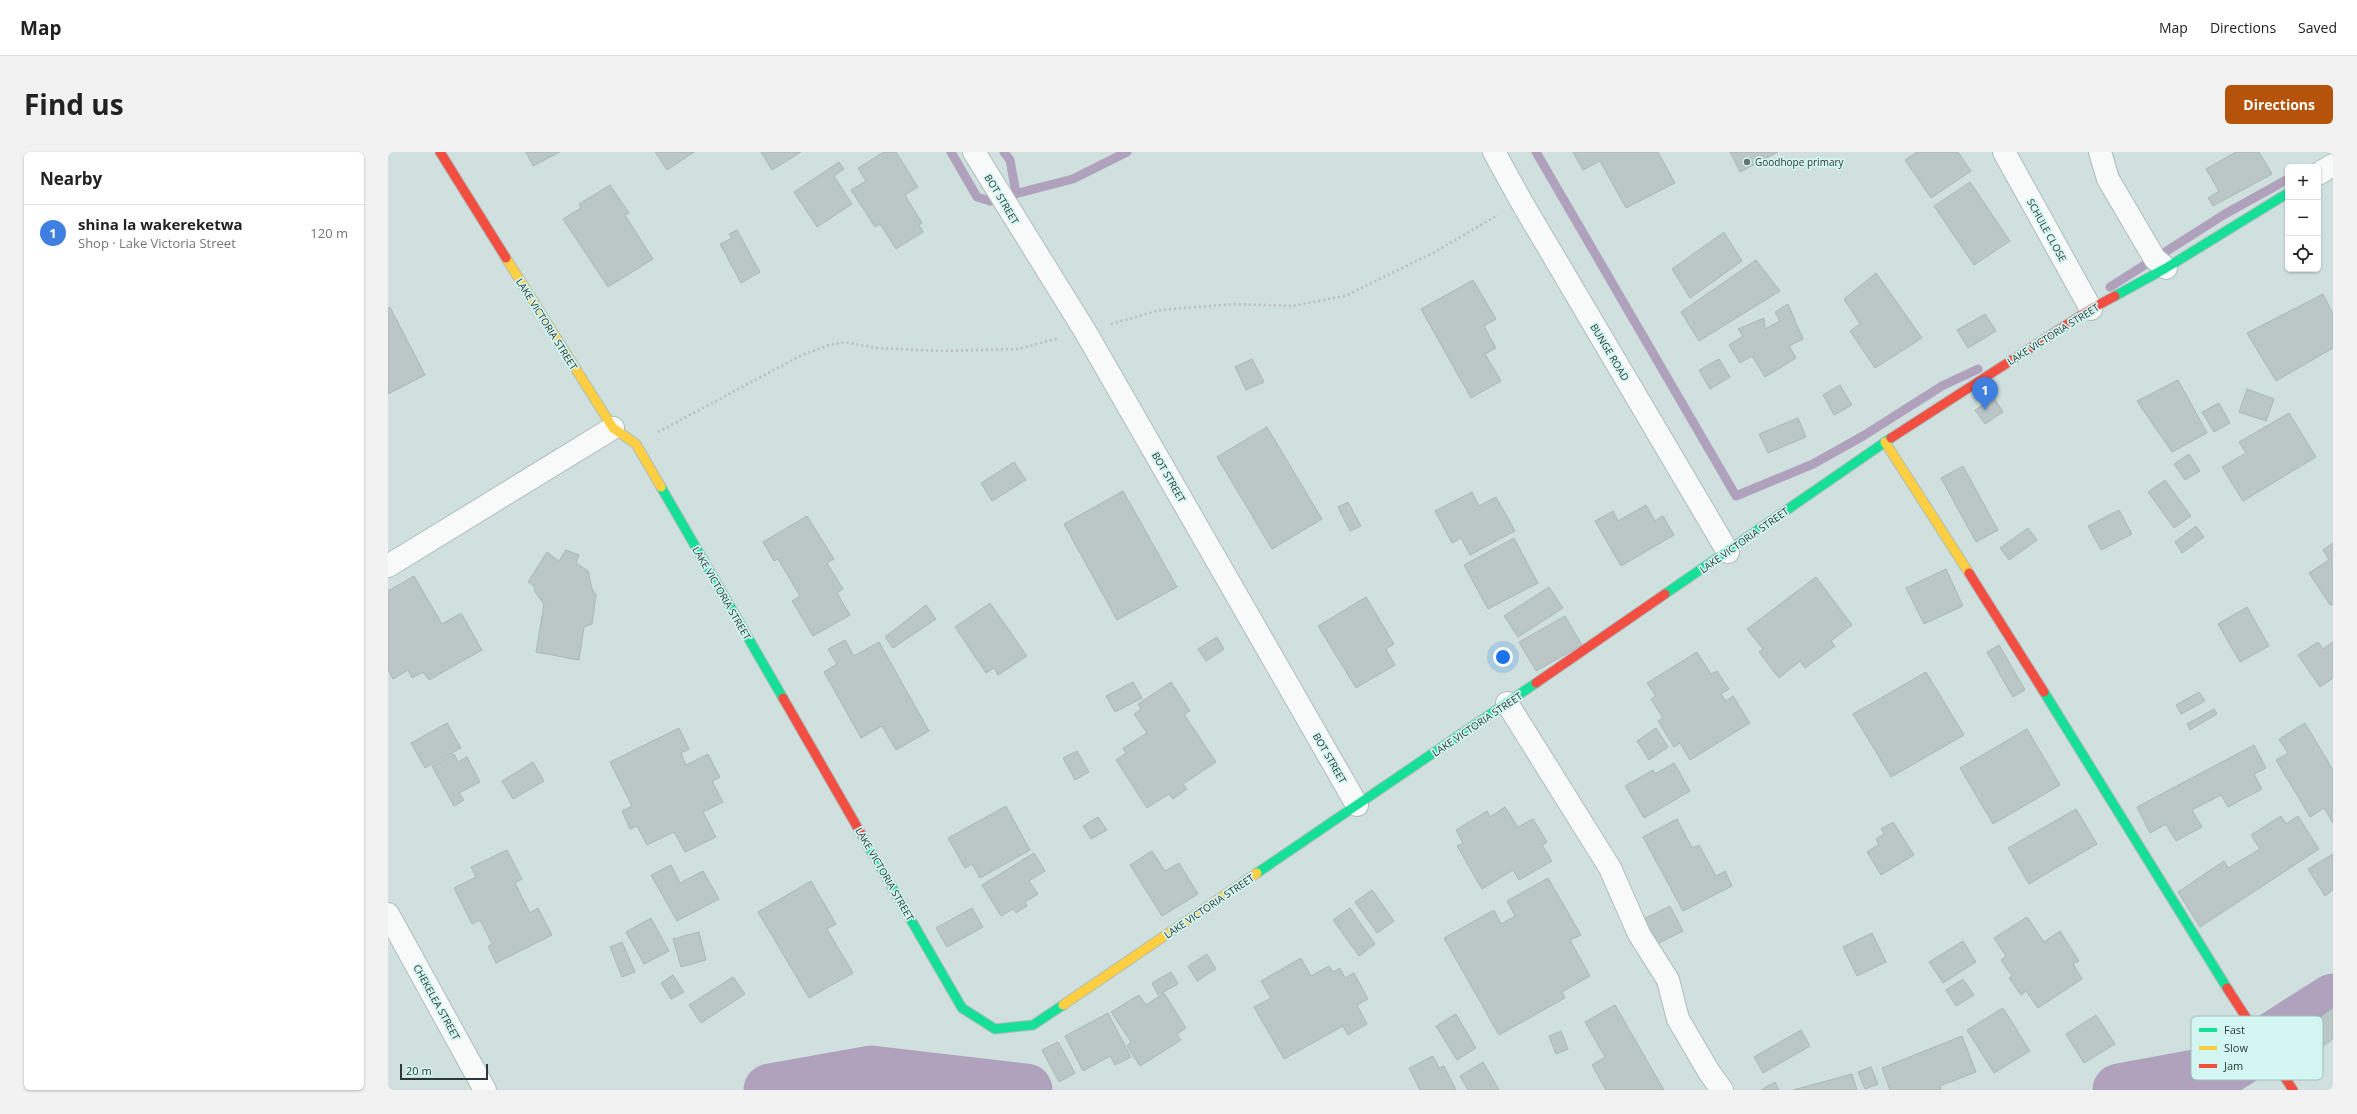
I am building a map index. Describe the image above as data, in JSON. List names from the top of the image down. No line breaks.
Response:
{"streets":{"street":["BOT STREET","SCHULE CLOSE","LAKE VICTORIA STREET","BUNGE ROAD","CHEKELEA STREET"]},"crossings":[["BOT STREET","LAKE VICTORIA STREET"],["SCHULE CLOSE","LAKE VICTORIA STREET"],["LAKE VICTORIA STREET","BUNGE ROAD"]],"places":["Goodhope primary"],"legend":["Fast","Slow","Jam"],"scale_bar":"20 m","page":{"header":"Map","nav":["Map","Directions","Saved"],"title":"Find us","buttons":"Directions","heading":"Nearby","map_buttons":["+","−"],"list":[{"mark":"1","name":"shina la wakereketwa","note":"Shop · Lake Victoria Street","value":"120 m"}],"pins":"1","scale":"20 m"}}
